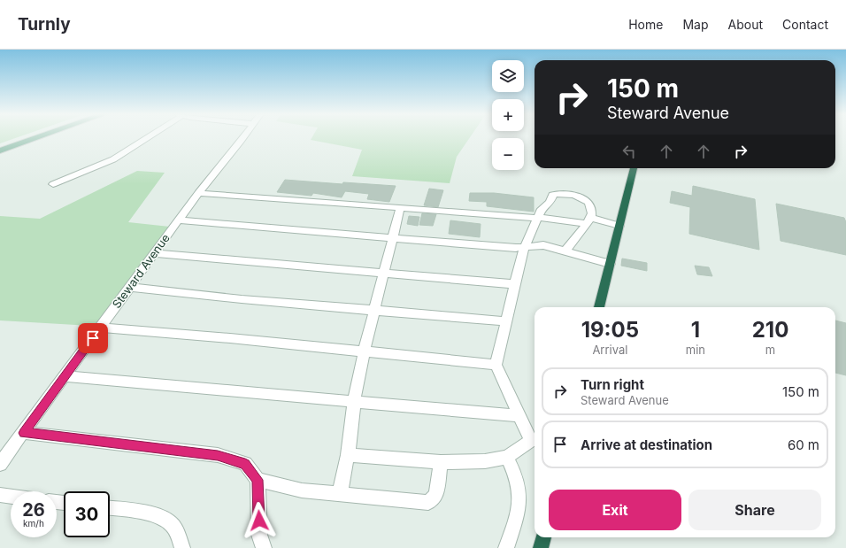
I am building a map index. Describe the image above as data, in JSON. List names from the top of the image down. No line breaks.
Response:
{"streets":{"street":["Steward Avenue"]},"page":{"header":"Turnly","nav":["Home","Map","About","Contact"],"map_buttons":["+","−"],"turn":["150 m","Steward Avenue"],"eta":["19:05","Arrival","1","min","210","m"],"list":[{"name":"Turn right","note":"Steward Avenue","value":"150 m"},{"name":"Arrive at destination","value":"60 m"}],"buttons":["Exit","Share"],"speed":"26 km/h","limit":"30"}}
